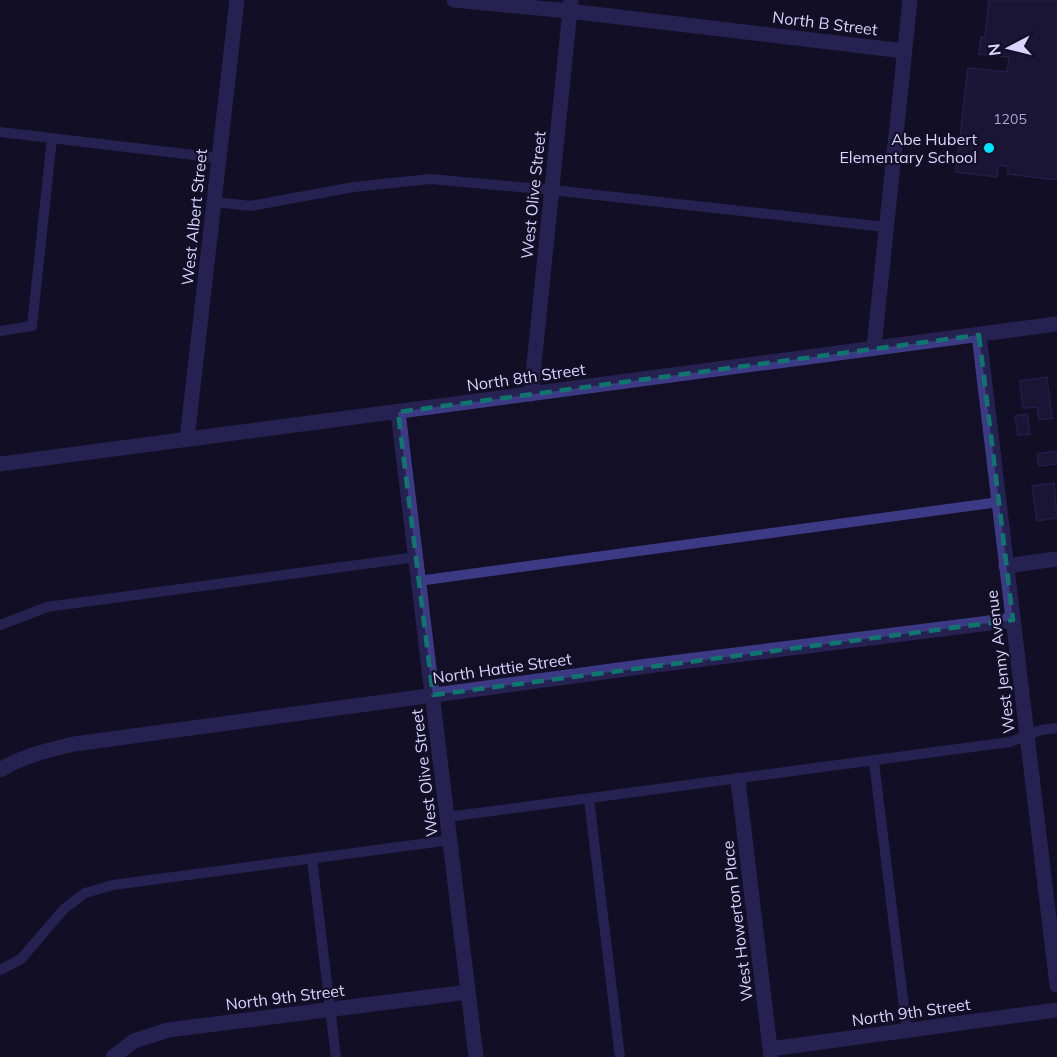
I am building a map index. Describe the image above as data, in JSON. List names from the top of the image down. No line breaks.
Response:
{"streets":{"street":["North B Street","West Olive Street","West Albert Street","North 8th Street","West Jenny Avenue","North Hattie Street","West Howerton Place","North 9th Street"]},"crossings":[["North B Street","West Olive Street"],["West Olive Street","North 8th Street"],["West Olive Street","North Hattie Street"],["West Olive Street","North 9th Street"],["West Albert Street","North 8th Street"],["North 8th Street","West Jenny Avenue"],["West Jenny Avenue","North Hattie Street"],["West Howerton Place","North 9th Street"]],"places":["Abe Hubert Elementary School"],"house_numbers":["1205"],"north":"left"}
